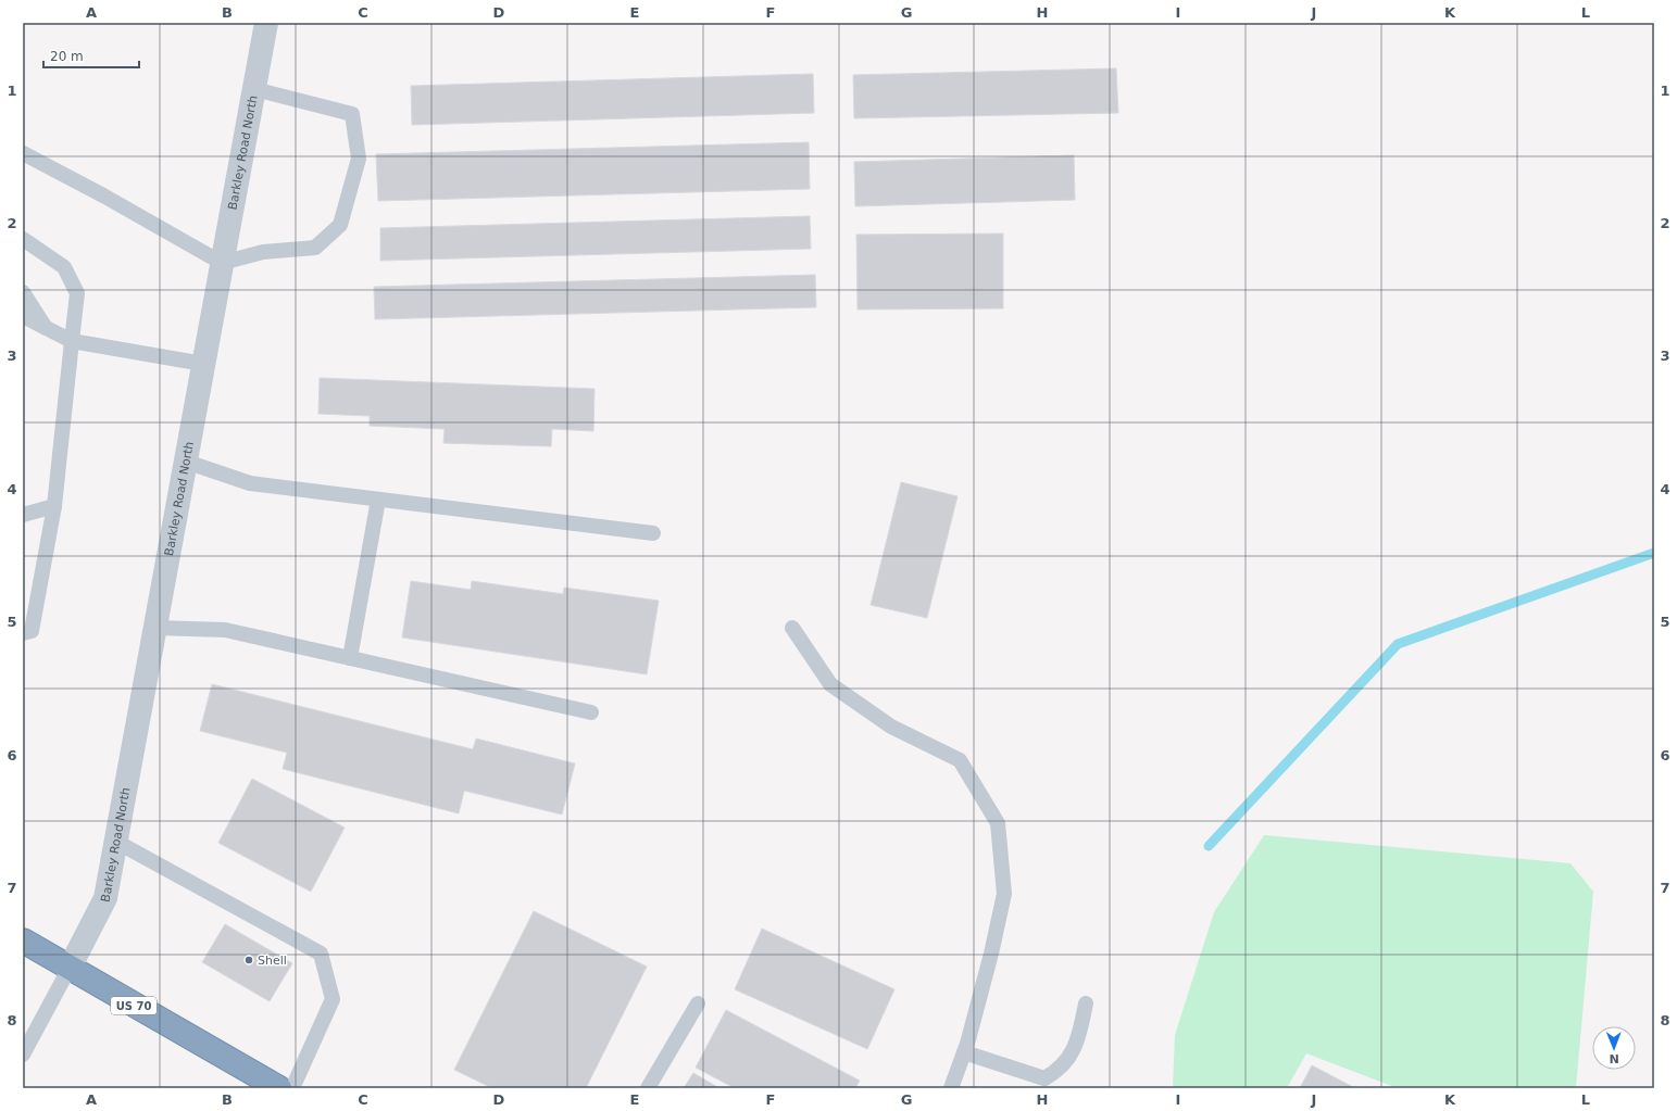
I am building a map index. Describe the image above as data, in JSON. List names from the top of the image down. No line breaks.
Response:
{"streets":{"highway":["US 70"],"street":["Barkley Road North"]},"crossings":[["Barkley Road North","US 70"]],"places":["Shell"],"scale_bar":"20 m","north":"bottom","grid":{"columns":["A","B","C","D","E","F","G","H","I","J","K","L"],"rows":["1","2","3","4","5","6","7","8"]}}
